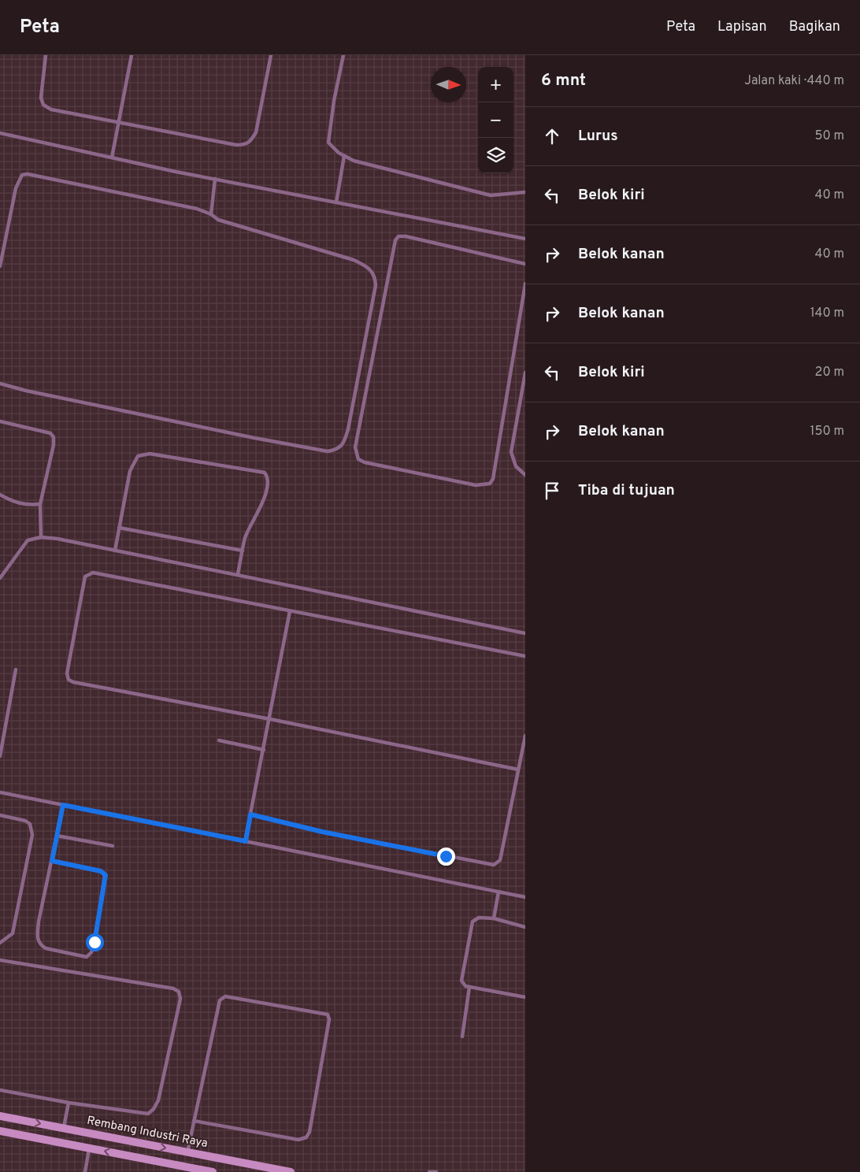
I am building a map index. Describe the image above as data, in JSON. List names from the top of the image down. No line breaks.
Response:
{"streets":{"street":["Rembang Industri Raya"]},"north":"right","page":{"header":"Peta","nav":["Peta","Lapisan","Bagikan"],"heading":["6 mnt","Jalan kaki · 440 m"],"map_buttons":["+","−"],"list":[["Lurus","50 m"],["Belok kiri","40 m"],["Belok kanan","40 m"],["Belok kanan","140 m"],["Belok kiri","20 m"],["Belok kanan","150 m"],"Tiba di tujuan"]}}
